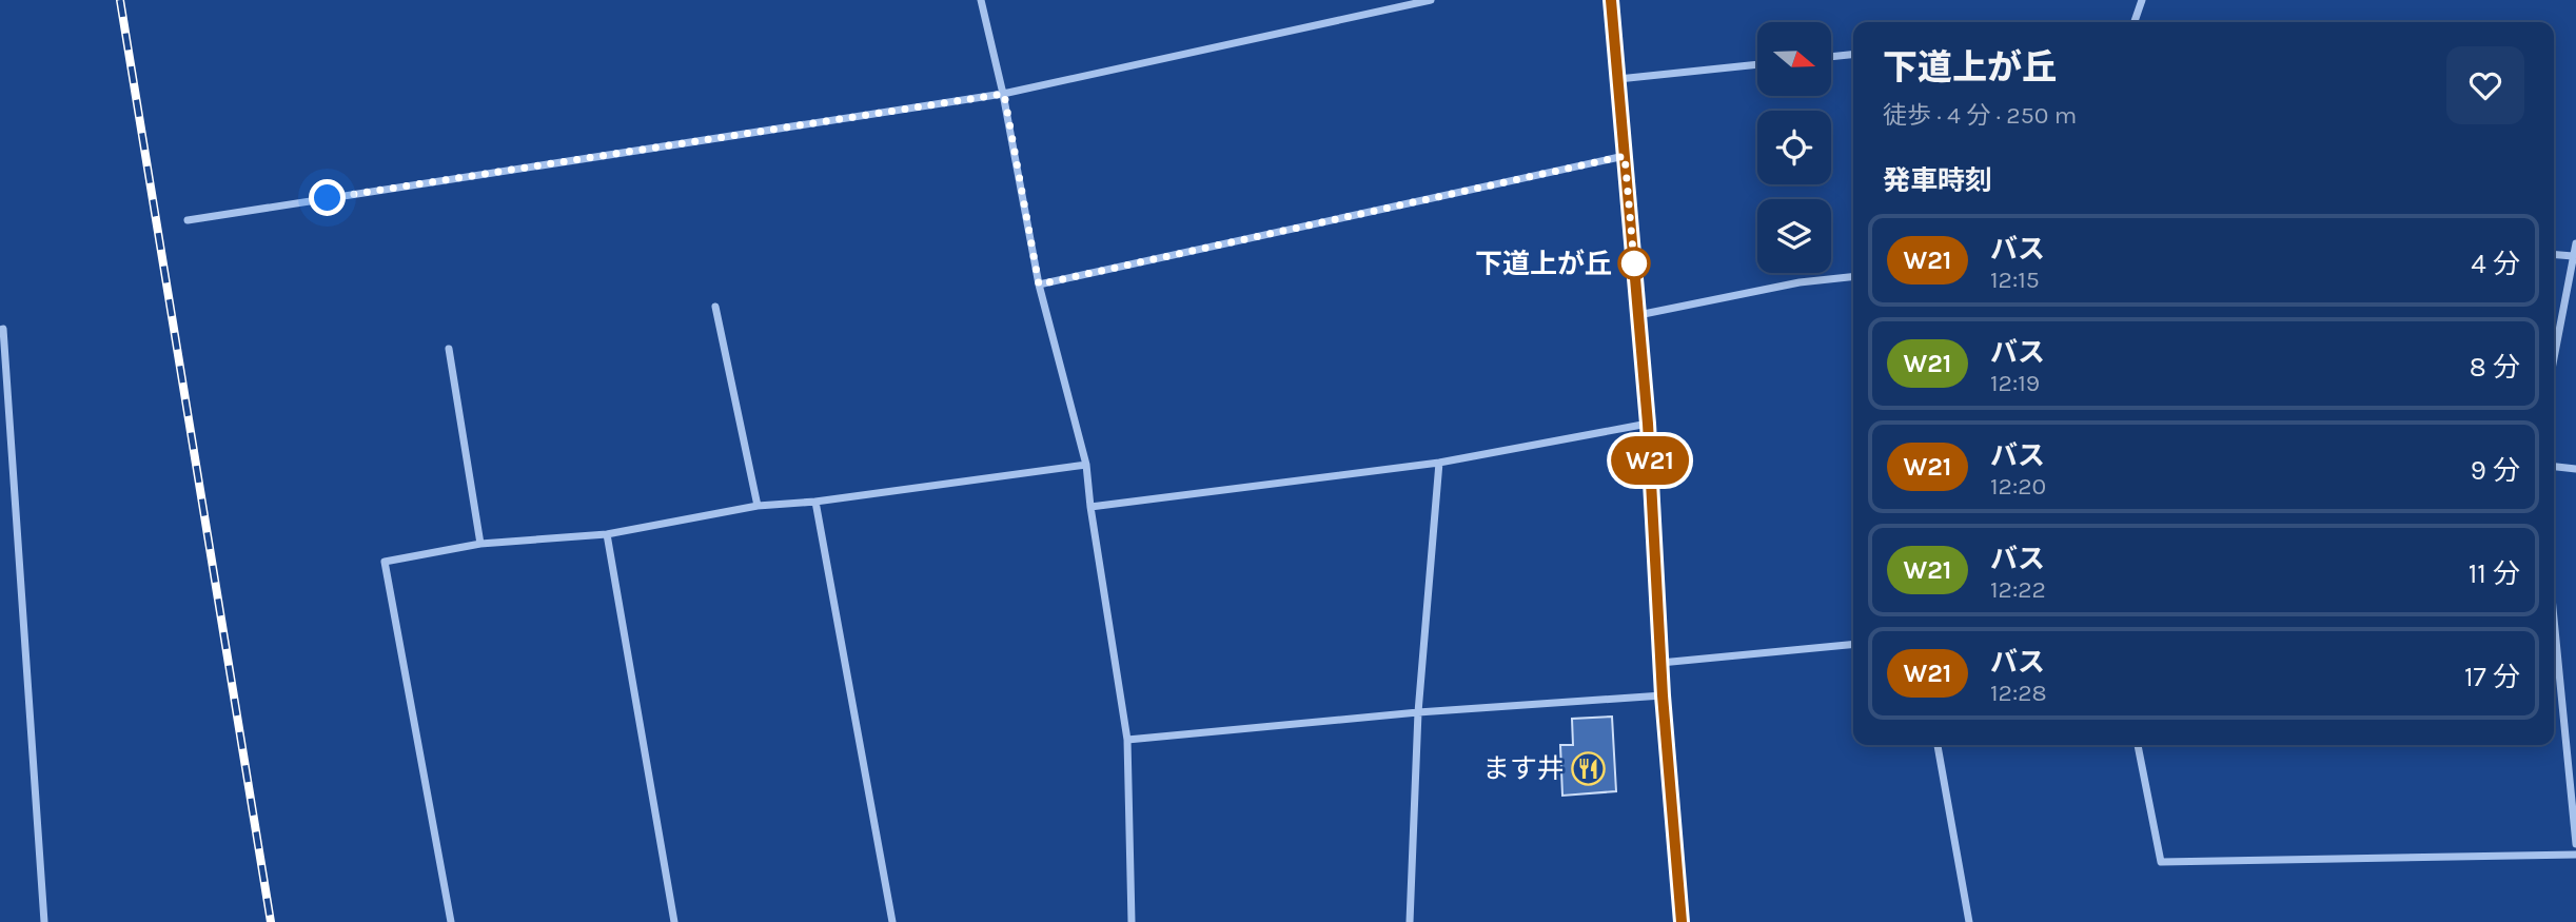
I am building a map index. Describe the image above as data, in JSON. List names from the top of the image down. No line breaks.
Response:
{"places":{"other":["下道上が丘"],"restaurant":["ます井"]},"lines":["bus line W21"],"north":"right","page":{"on_map":"W21","heading":[["下道上が丘","徒歩 · 4 分 · 250 m"],"発車時刻"],"list":[{"mark":"W21","name":"バス","note":"12:15","value":"4 分"},{"mark":"W21","name":"バス","note":"12:19","value":"8 分"},{"mark":"W21","name":"バス","note":"12:20","value":"9 分"},{"mark":"W21","name":"バス","note":"12:22","value":"11 分"},{"mark":"W21","name":"バス","note":"12:28","value":"17 分"}]}}
